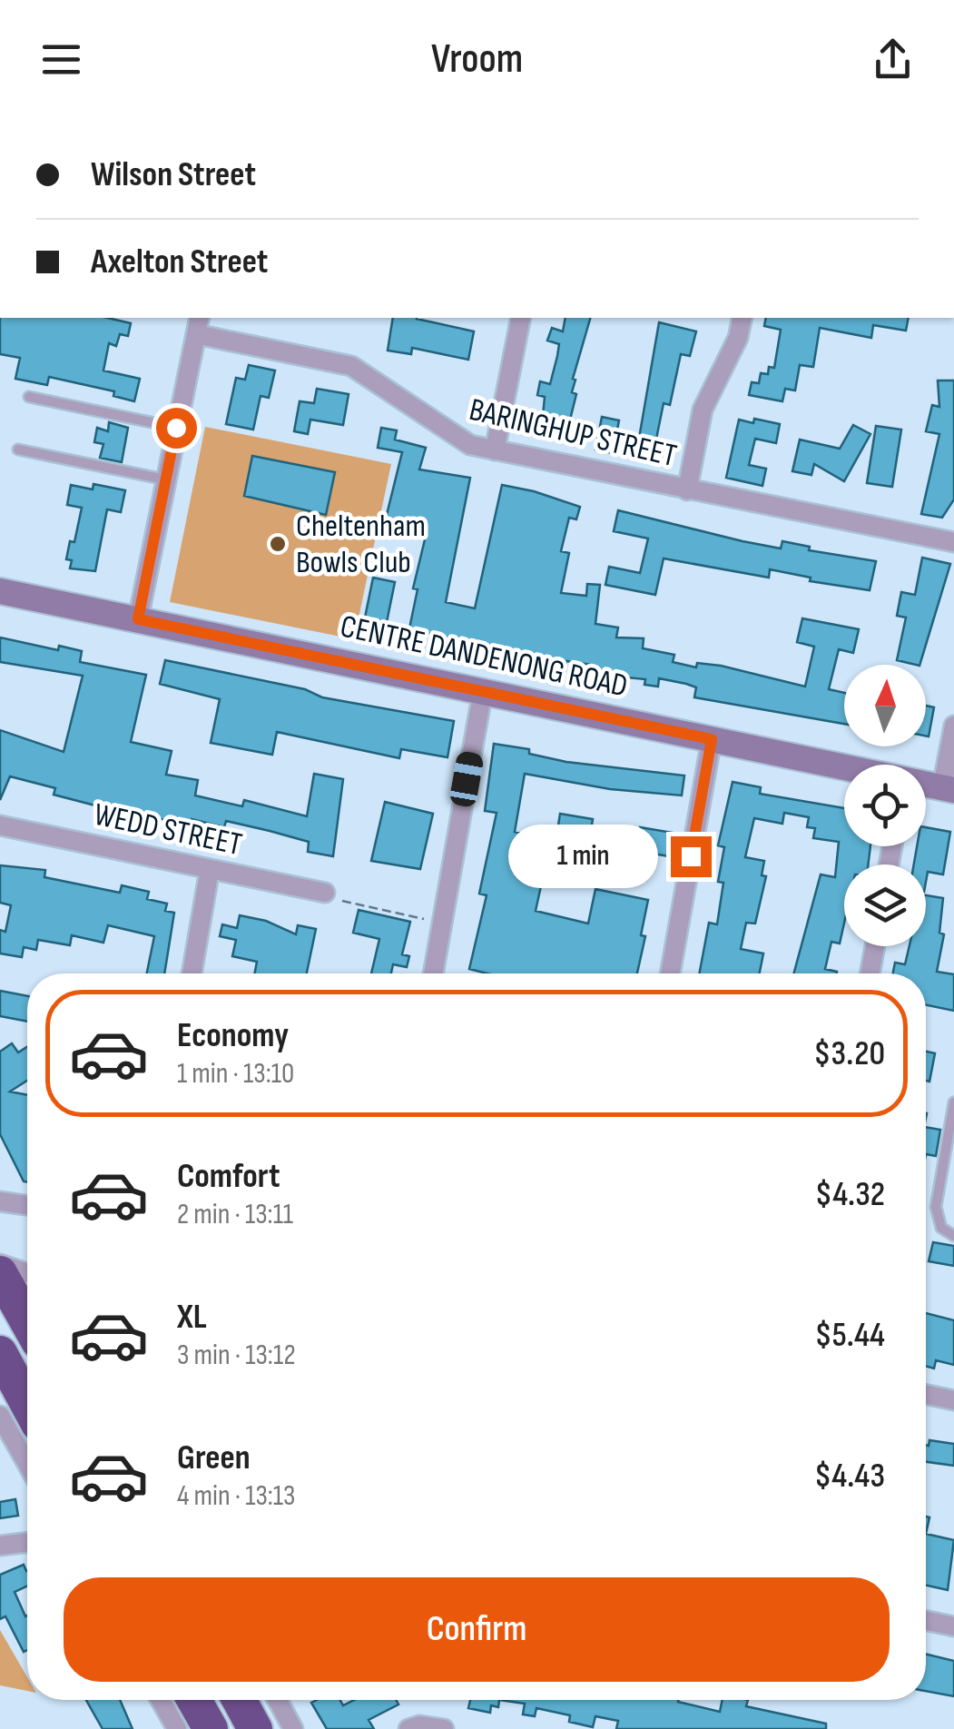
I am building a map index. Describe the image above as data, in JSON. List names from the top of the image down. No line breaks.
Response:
{"streets":{"main road":["CENTRE DANDENONG ROAD"],"street":["BARINGHUP STREET","WEDD STREET"]},"places":["Cheltenham Bowls Club"],"north":"top","page":{"header":"Vroom","banner":["Wilson Street","Axelton Street"],"bubble":"1 min","list":[{"name":"Economy","note":"1 min · 13:10","value":"$3.20"},{"name":"Comfort","note":"2 min · 13:11","value":"$4.32"},{"name":"XL","note":"3 min · 13:12","value":"$5.44"},{"name":"Green","note":"4 min · 13:13","value":"$4.43"}],"buttons":"Confirm"}}
